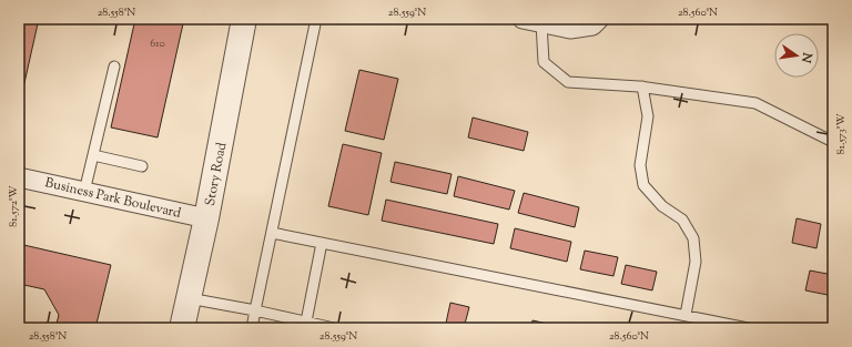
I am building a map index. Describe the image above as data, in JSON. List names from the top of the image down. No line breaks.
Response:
{"streets":{"street":["Story Road","Business Park Boulevard"]},"crossings":[["Story Road","Business Park Boulevard"]],"house_numbers":["610"],"north":"right","coordinates":["28.558°N","28.559°N","28.560°N","81.573°W","81.572°W"]}
